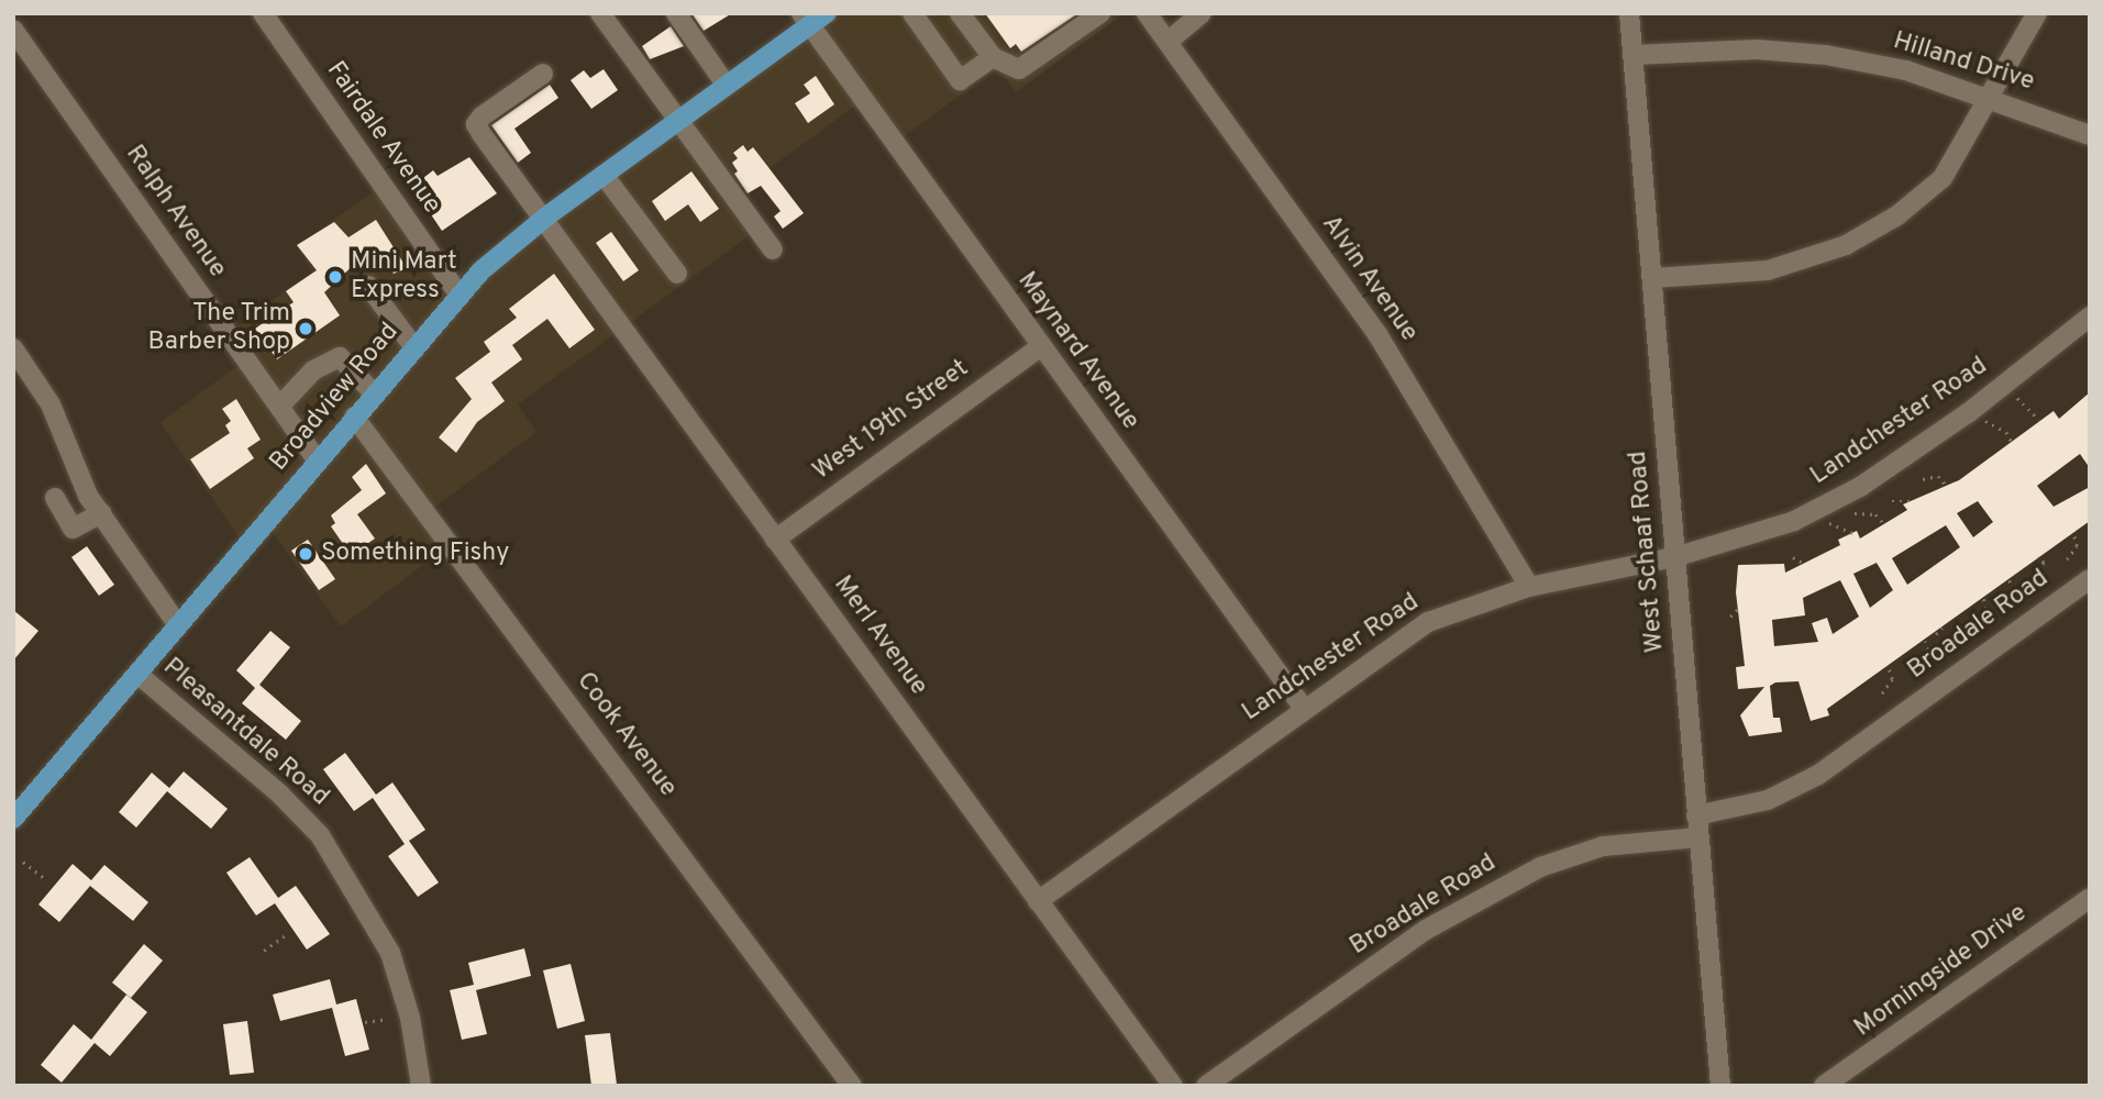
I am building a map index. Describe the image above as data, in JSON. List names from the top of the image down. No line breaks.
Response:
{"streets":{"main road":["Broadview Road"],"street":["Hilland Drive","Fairdale Avenue","Ralph Avenue","Alvin Avenue","Maynard Avenue","West 19th Street","Landchester Road","West Schaaf Road","Broadale Road","Merl Avenue","Pleasantdale Road","Cook Avenue","Morningside Drive"]},"crossings":[["Hilland Drive","West Schaaf Road"],["Fairdale Avenue","Broadview Road"],["Ralph Avenue","Broadview Road"],["Alvin Avenue","Landchester Road"],["Maynard Avenue","Broadview Road"],["Maynard Avenue","West 19th Street"],["Maynard Avenue","Landchester Road"],["Broadview Road","Merl Avenue"],["Broadview Road","Pleasantdale Road"],["Broadview Road","Cook Avenue"],["West 19th Street","Merl Avenue"],["Landchester Road","West Schaaf Road"],["Landchester Road","Merl Avenue"],["West Schaaf Road","Broadale Road"]],"places":["Mini Mart Express","The Trim Barber Shop","Something Fishy"]}
